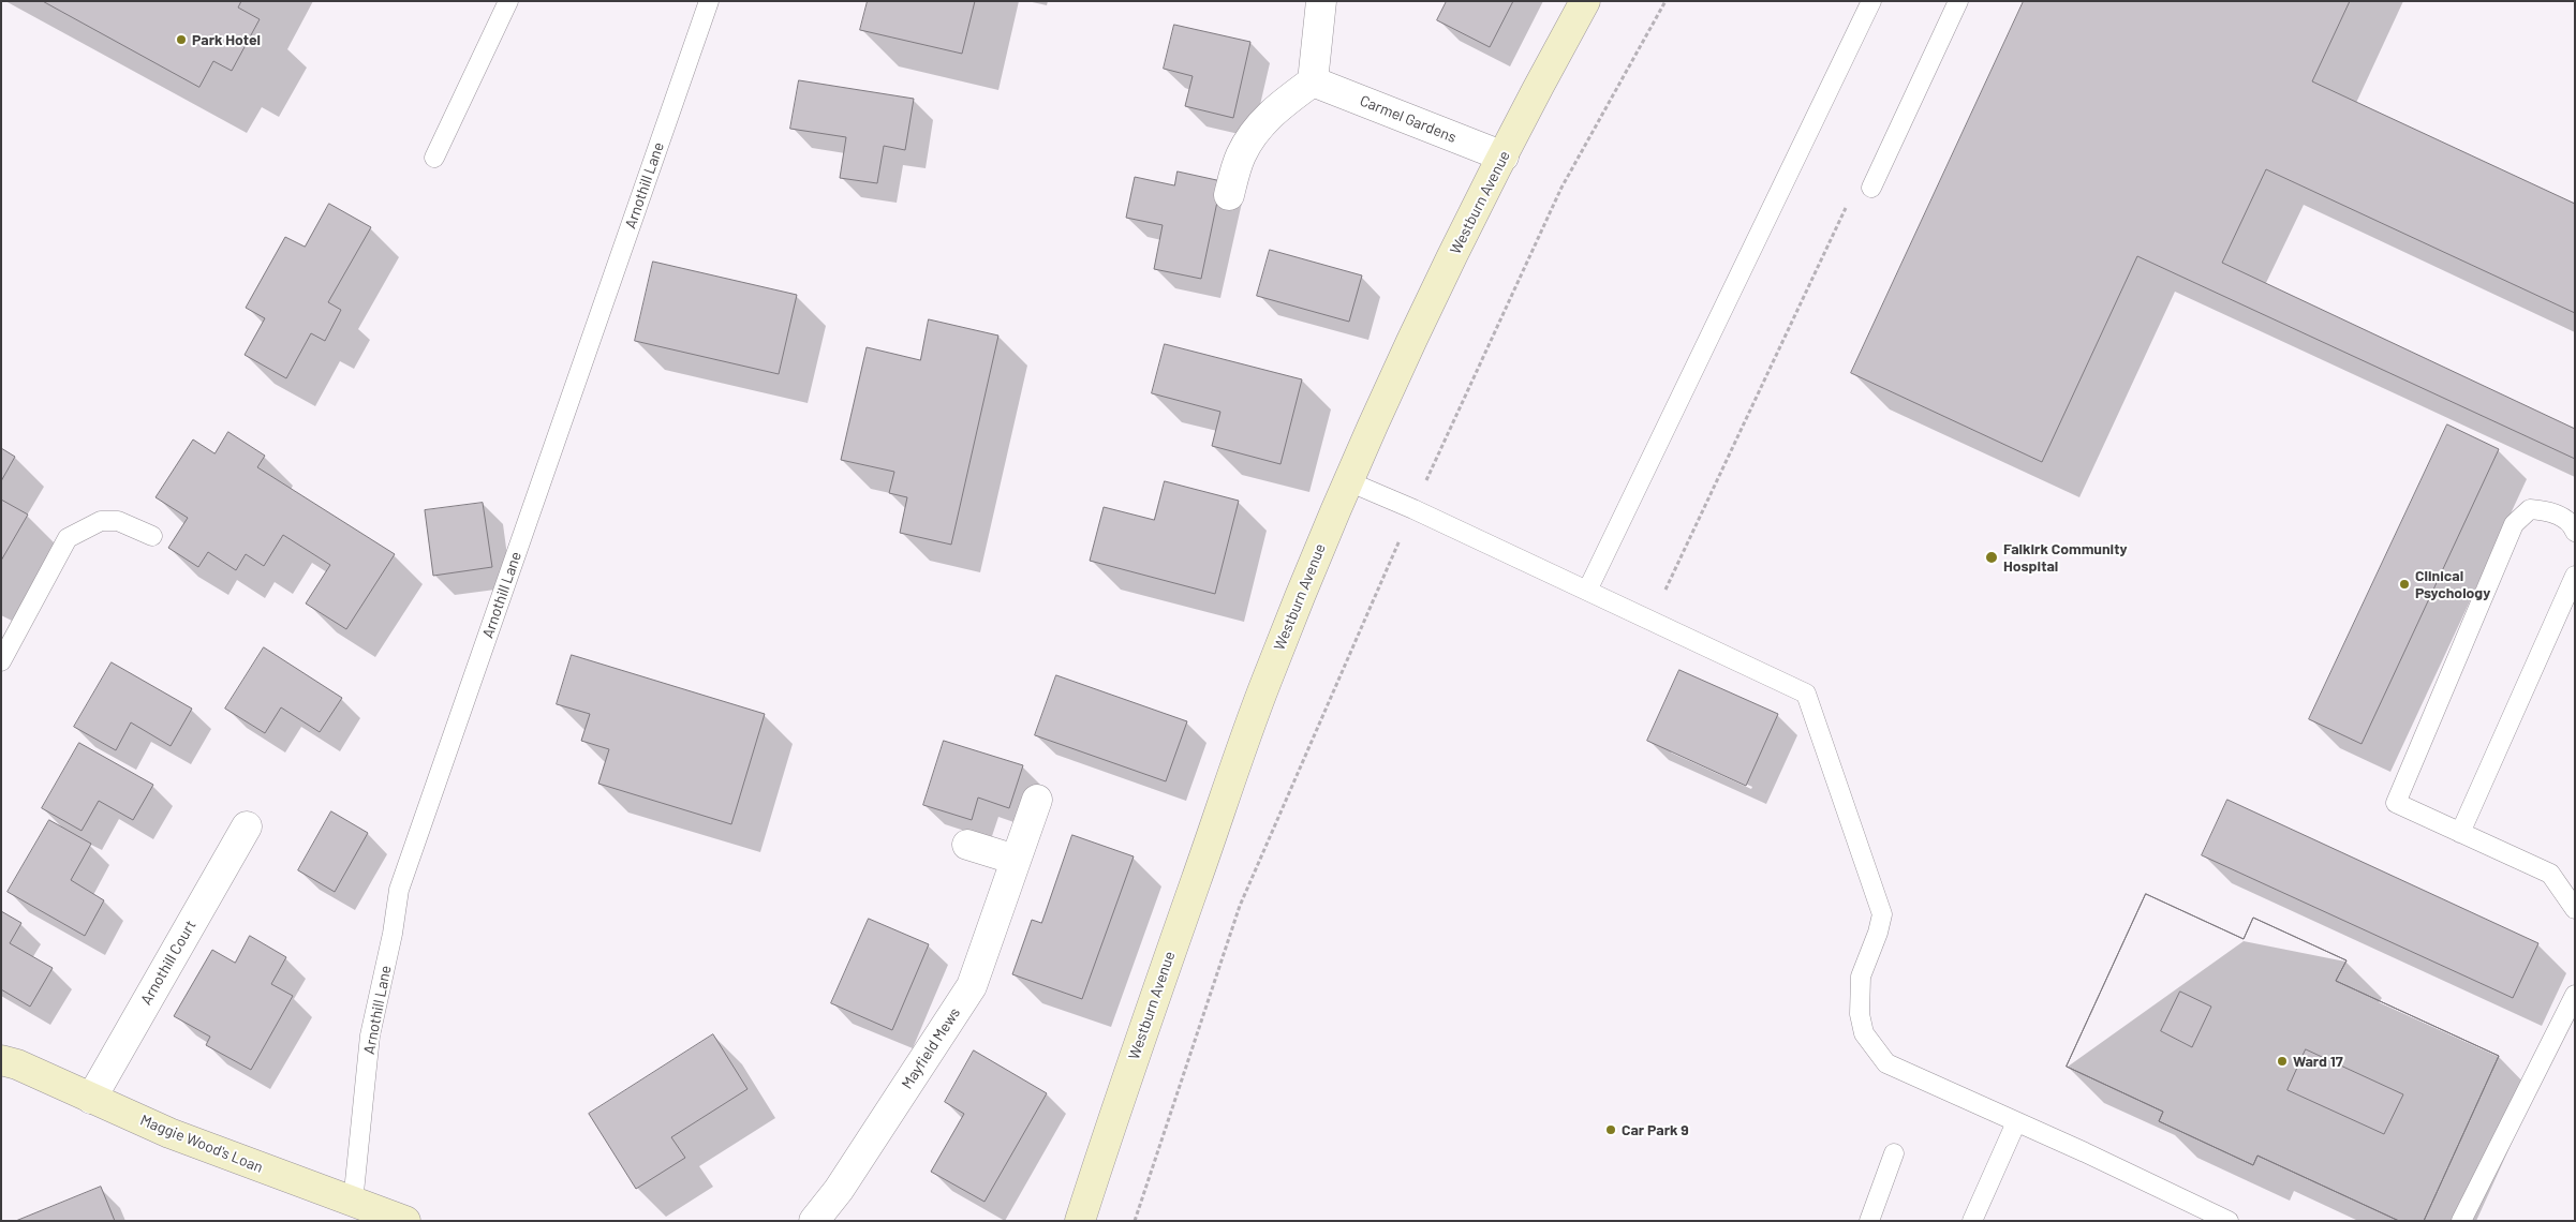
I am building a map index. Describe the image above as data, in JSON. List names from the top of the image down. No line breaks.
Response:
{"streets":{"main road":["Westburn Avenue","Maggie Wood's Loan"],"street":["Carmel Gardens","Arnothill Court","Mayfield Mews"],"lane":["Arnothill Lane"]},"crossings":[["Carmel Gardens","Westburn Avenue"],["Arnothill Lane","Maggie Wood's Loan"],["Arnothill Court","Maggie Wood's Loan"]],"places":["Park Hotel","Falkirk Community Hospital","Clinical Psychology","Ward 17","Car Park 9"]}
